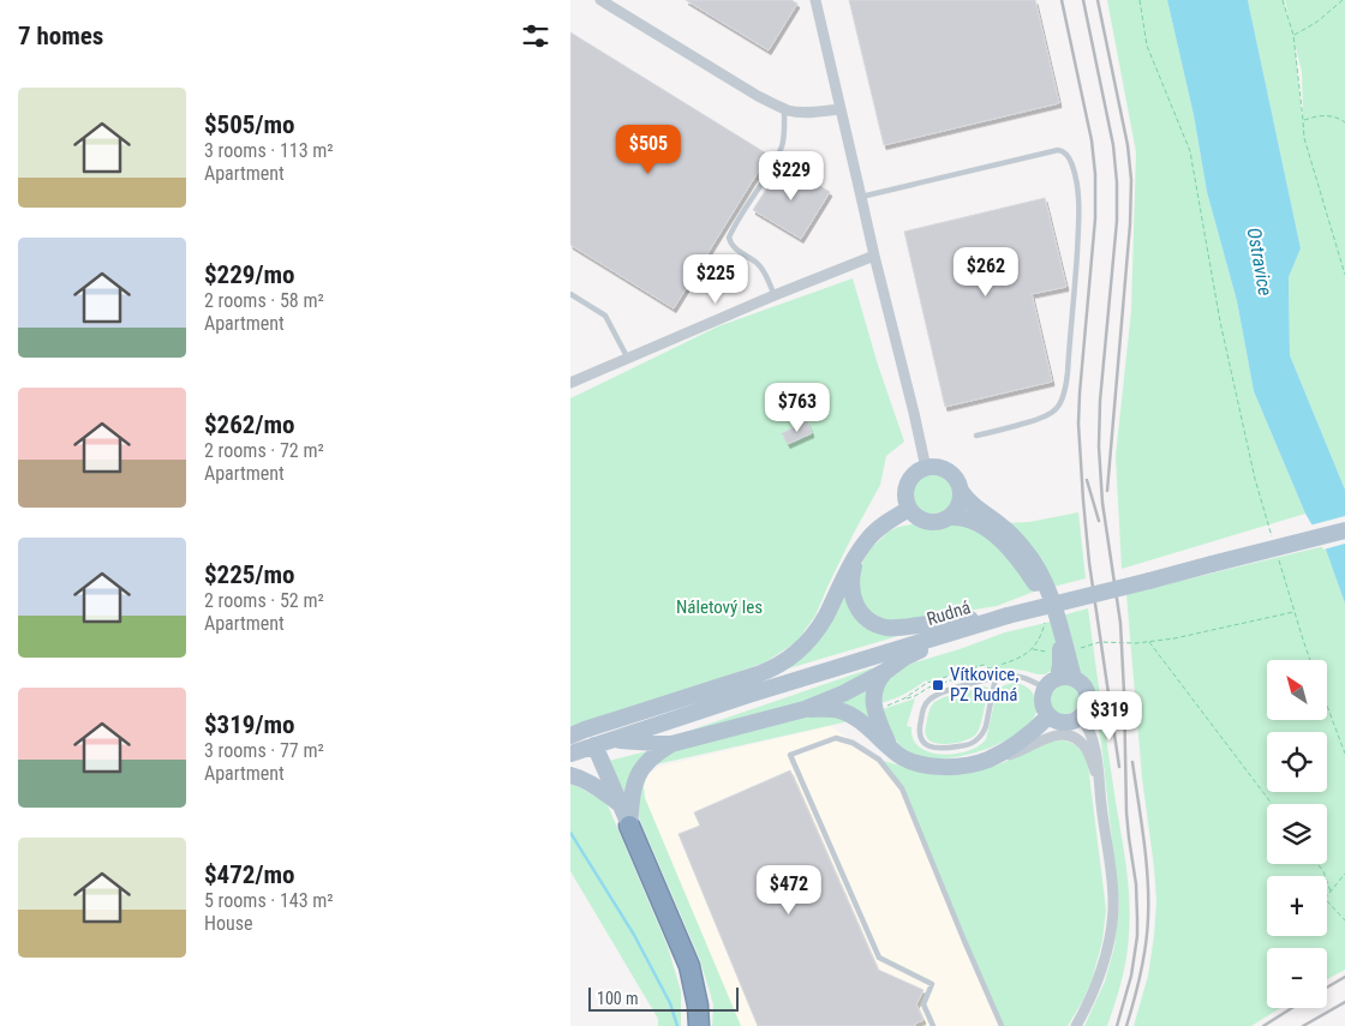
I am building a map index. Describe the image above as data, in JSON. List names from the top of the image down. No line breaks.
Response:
{"streets":{"main road":["Rudná"]},"water":["Ostravice"],"parks":["Náletový les"],"places":{"transit":["Vítkovice, PZ Rudná"]},"scale_bar":"100 m","north":"top left","page":{"heading":"7 homes","list":[{"name":"$505/mo","note":"3 rooms · 113 m² · Apartment"},{"name":"$229/mo","note":"2 rooms · 58 m² · Apartment"},{"name":"$262/mo","note":"2 rooms · 72 m² · Apartment"},{"name":"$225/mo","note":"2 rooms · 52 m² · Apartment"},{"name":"$319/mo","note":"3 rooms · 77 m² · Apartment"},{"name":"$472/mo","note":"5 rooms · 143 m² · House"}],"price":["$505","$229","$262","$225","$763","$319","$472"],"map_buttons":["+","−"],"scale":"100 m"}}
